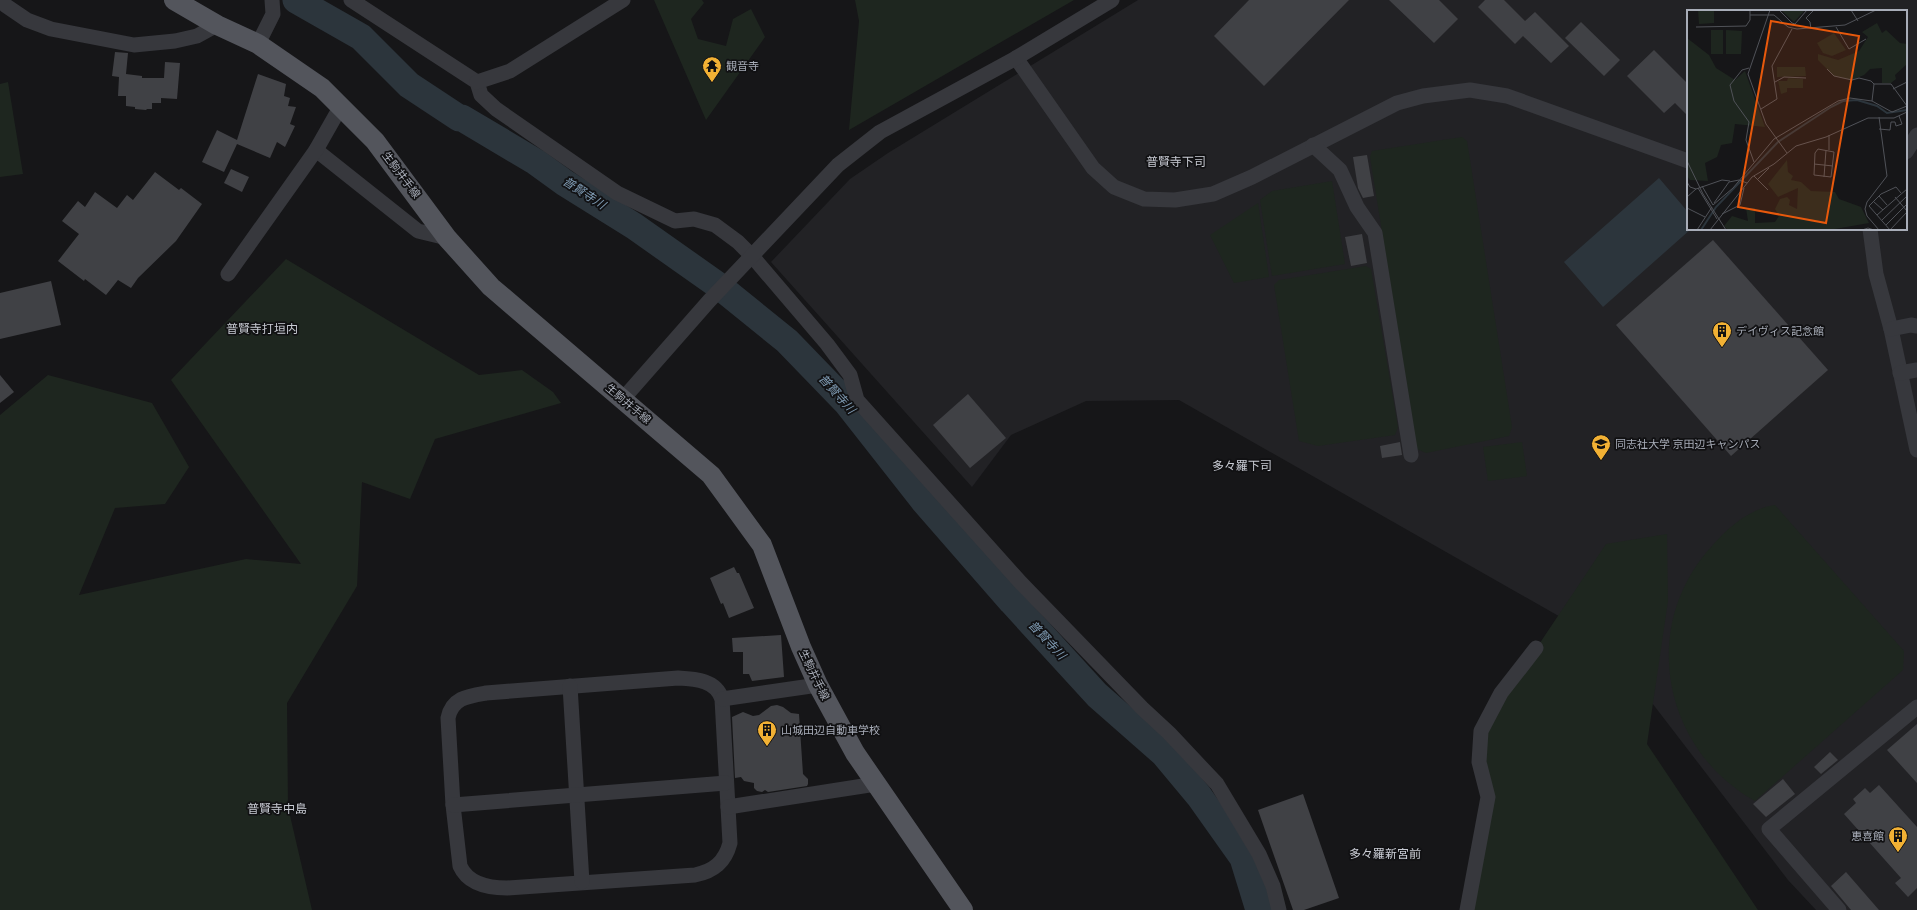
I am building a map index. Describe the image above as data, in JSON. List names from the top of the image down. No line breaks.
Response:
{"streets":{"main road":["生駒井手線"]},"districts":["普賢寺下司","普賢寺打垣内","多々羅下司","普賢寺中島","多々羅新宮前"],"water":["普賢寺川"],"places":{"temple":["観音寺"],"building":["デイヴィス記念館","山城田辺自動車学校","恵喜館"],"school or university":["同志社大学 京田辺キャンパス"]}}
